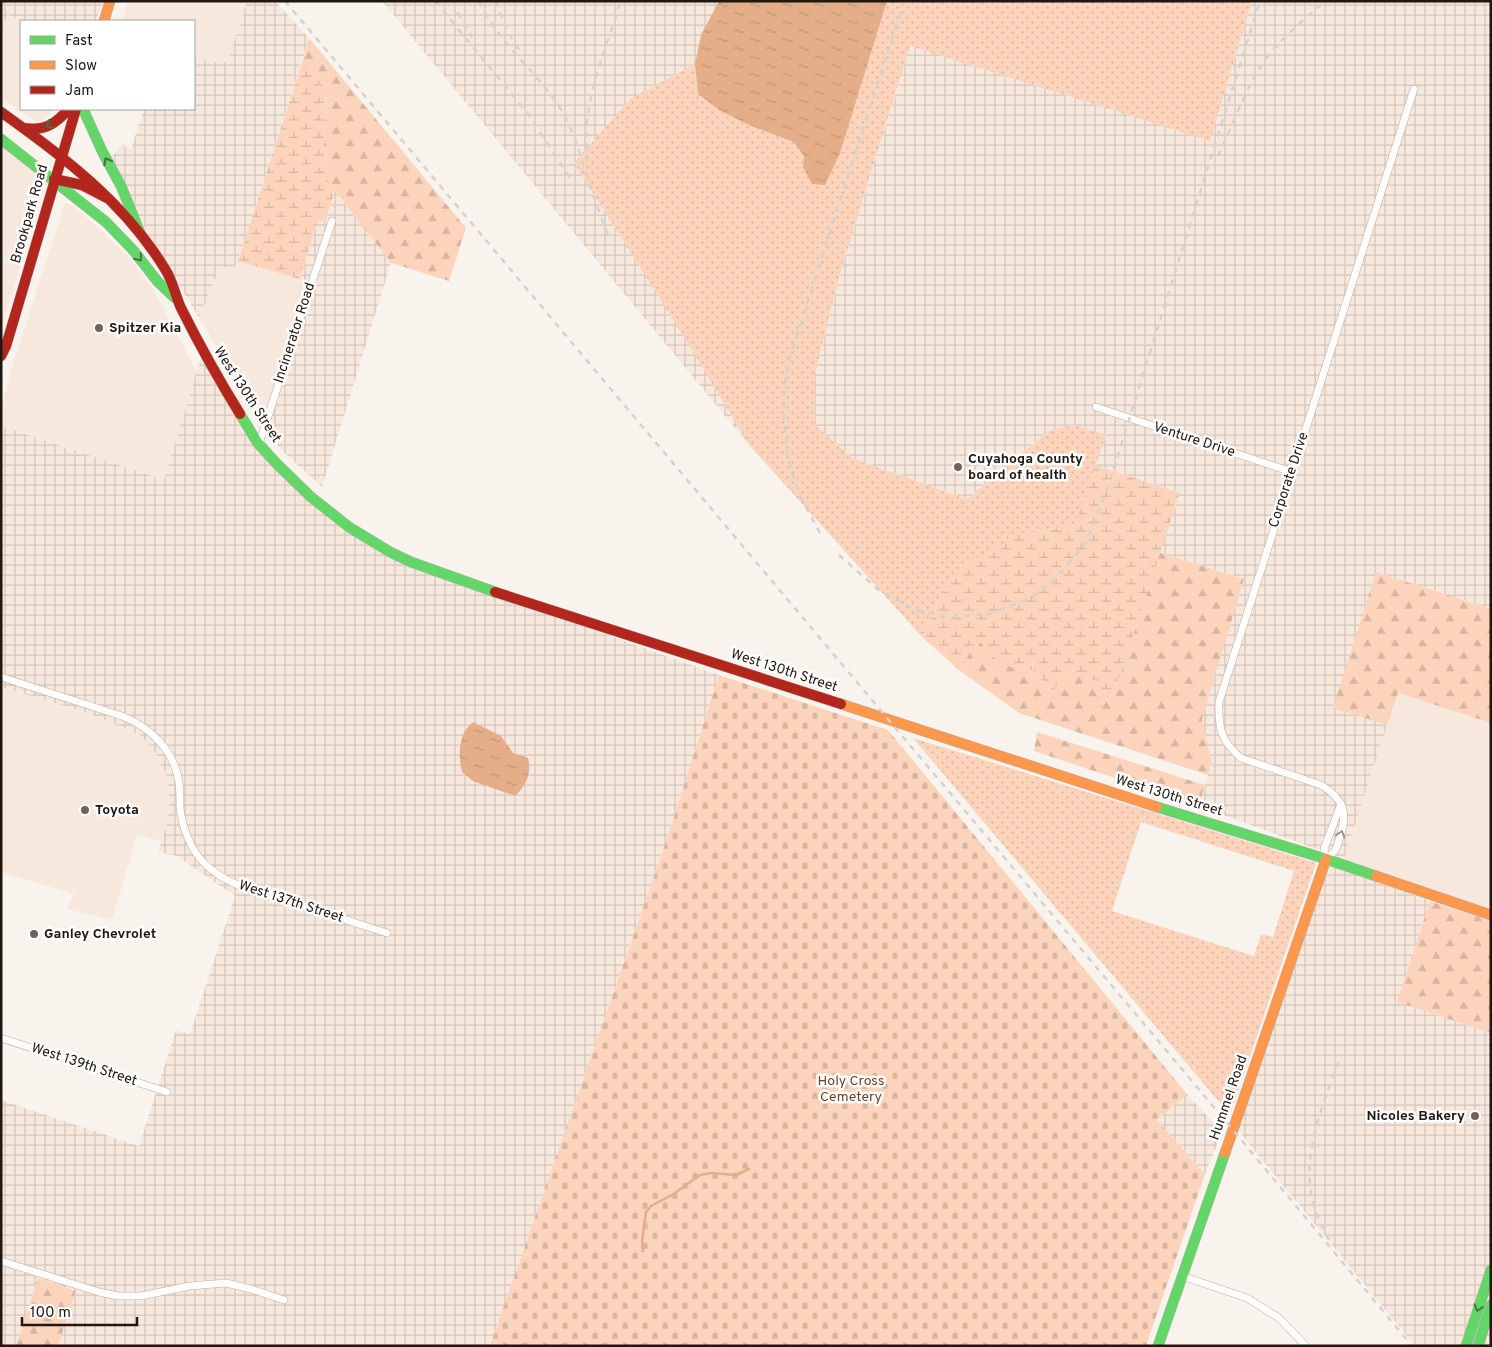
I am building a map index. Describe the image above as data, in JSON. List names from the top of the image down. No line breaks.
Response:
{"streets":{"main road":["Brookpark Road","West 130th Street","Hummel Road"],"street":["Incinerator Road","Venture Drive","Corporate Drive","West 137th Street","West 139th Street"]},"crossings":[["Brookpark Road","West 130th Street"],["Incinerator Road","West 130th Street"],["West 130th Street","Corporate Drive"],["West 130th Street","Hummel Road"],["Venture Drive","Corporate Drive"],["Corporate Drive","Hummel Road"]],"parks":["Holy Cross Cemetery"],"places":["Spitzer Kia","Cuyahoga County board of health","Toyota","Ganley Chevrolet","Nicoles Bakery"],"legend":["Fast","Slow","Jam"],"scale_bar":"100 m"}
